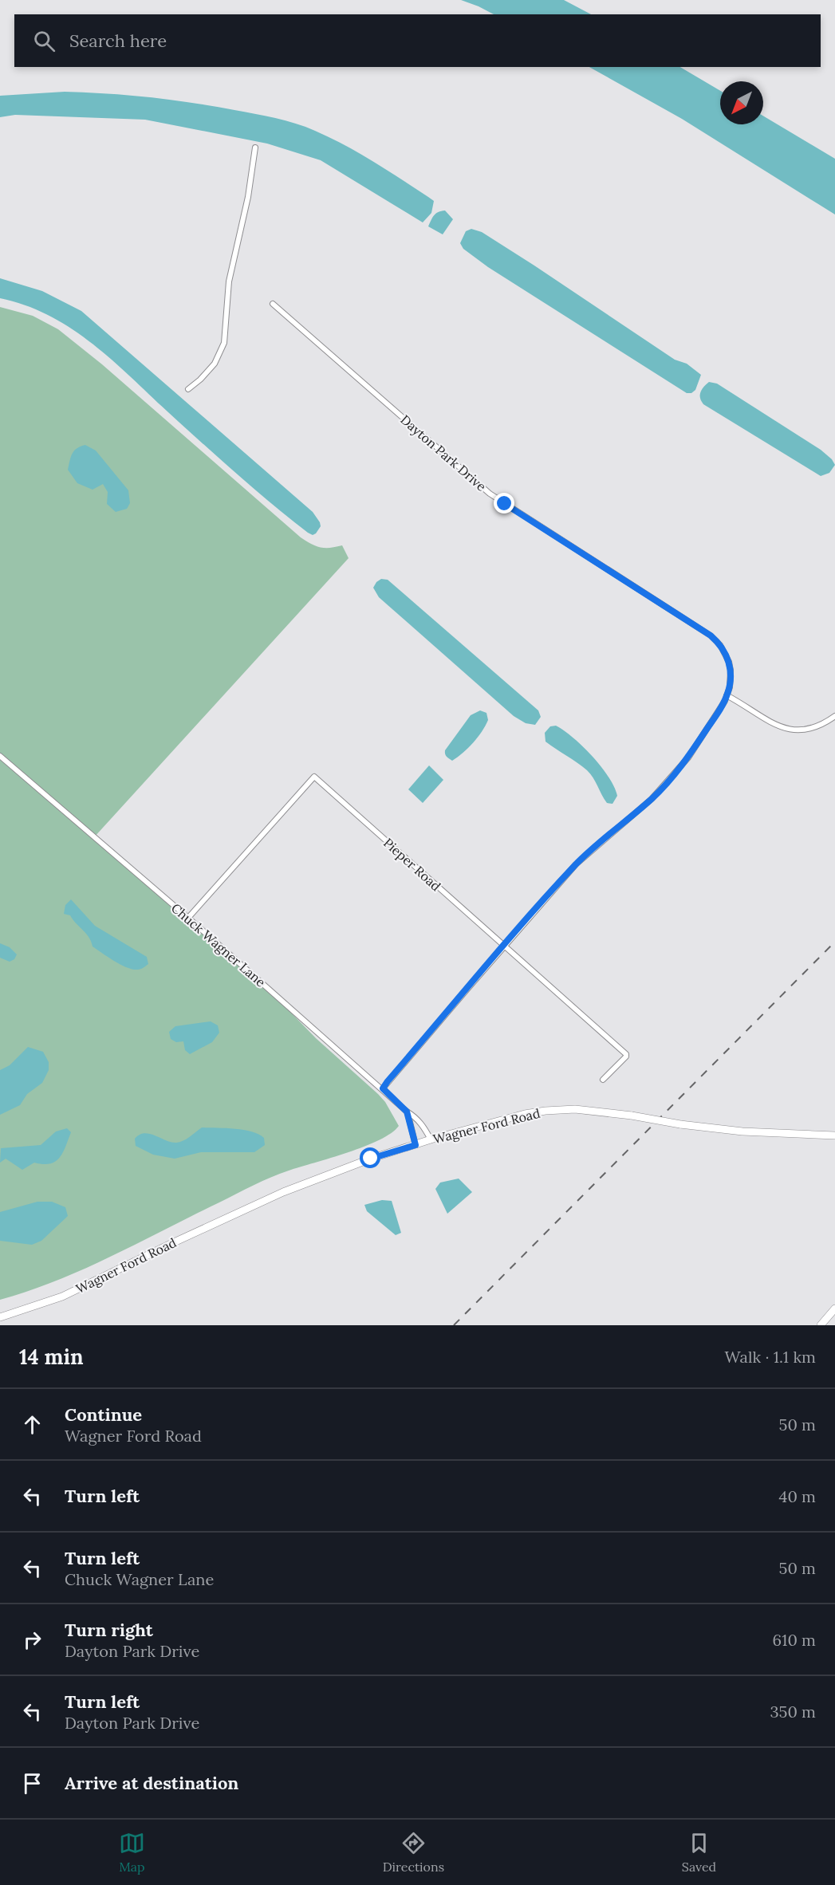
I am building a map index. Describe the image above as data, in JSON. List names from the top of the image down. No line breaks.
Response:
{"streets":{"main road":["Wagner Ford Road"],"street":["Dayton Park Drive","Pieper Road","Chuck Wagner Lane"]},"crossings":[["Dayton Park Drive","Pieper Road"],["Dayton Park Drive","Chuck Wagner Lane"],["Pieper Road","Chuck Wagner Lane"],["Chuck Wagner Lane","Wagner Ford Road"]],"north":"bottom left","page":{"search":"Search here","heading":["14 min","Walk · 1.1 km"],"list":[["Continue","Wagner Ford Road","50 m"],["Turn left","40 m"],["Turn left","Chuck Wagner Lane","50 m"],["Turn right","Dayton Park Drive","610 m"],["Turn left","Dayton Park Drive","350 m"],"Arrive at destination"],"nav":["Map","Directions","Saved"]}}
